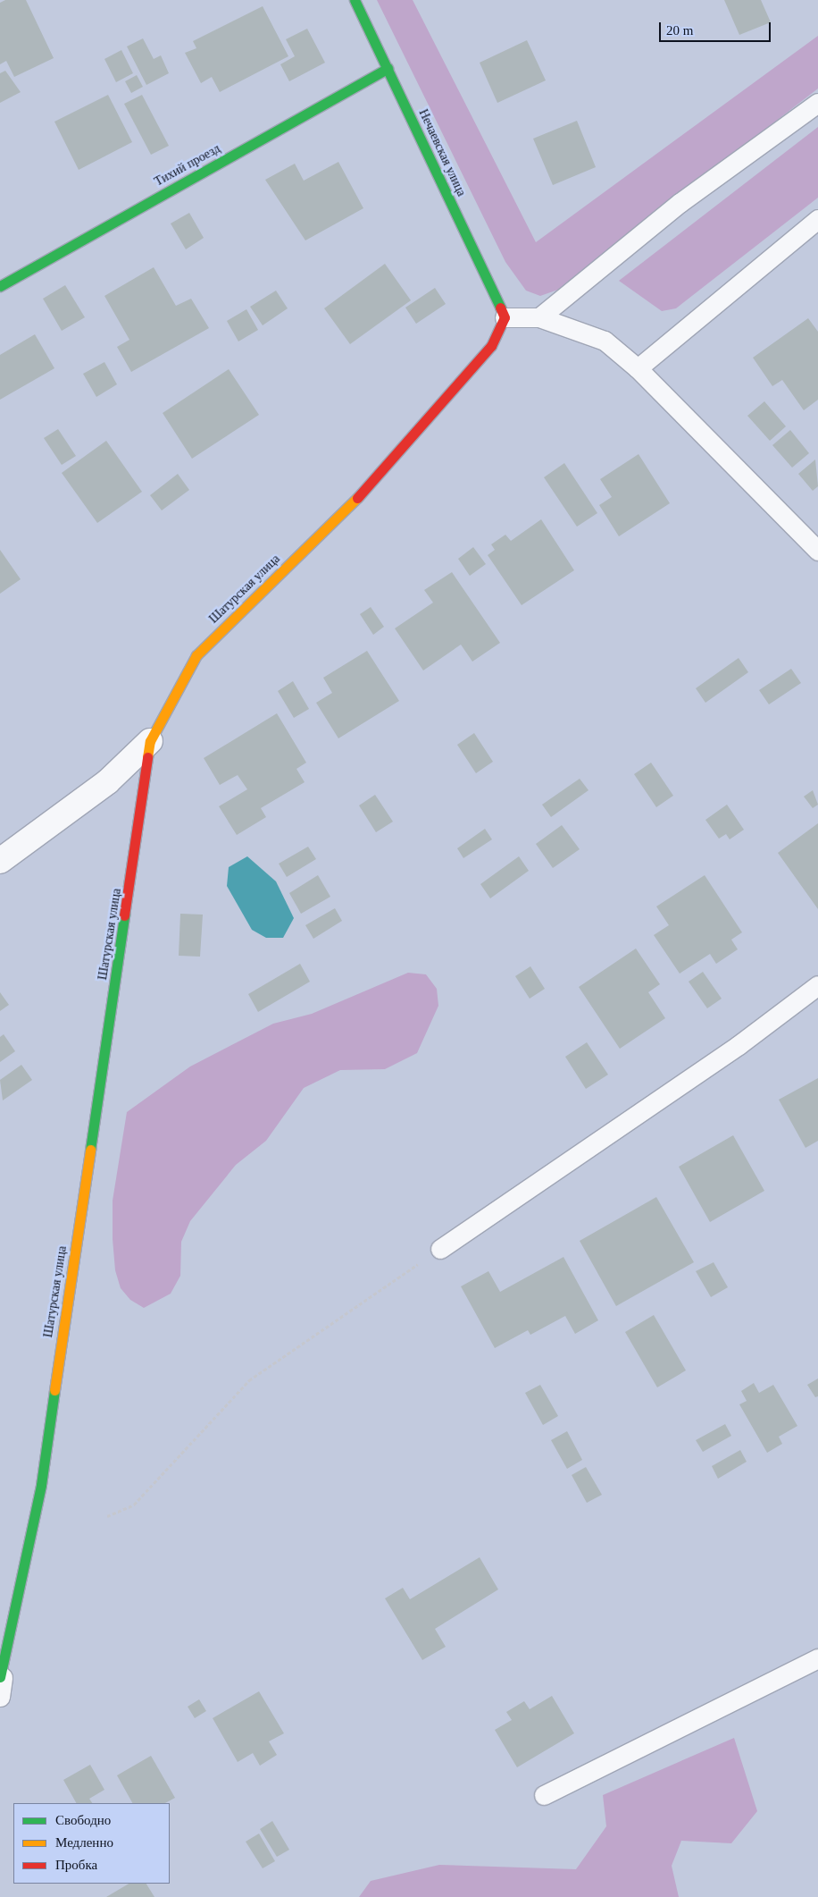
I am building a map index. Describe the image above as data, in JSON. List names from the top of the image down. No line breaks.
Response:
{"streets":{"street":["Нечаевская улица","Тихий проезд","Шатурская улица"]},"crossings":[["Нечаевская улица","Тихий проезд"],["Нечаевская улица","Шатурская улица"]],"legend":["Свободно","Медленно","Пробка"],"scale_bar":"20 m"}
